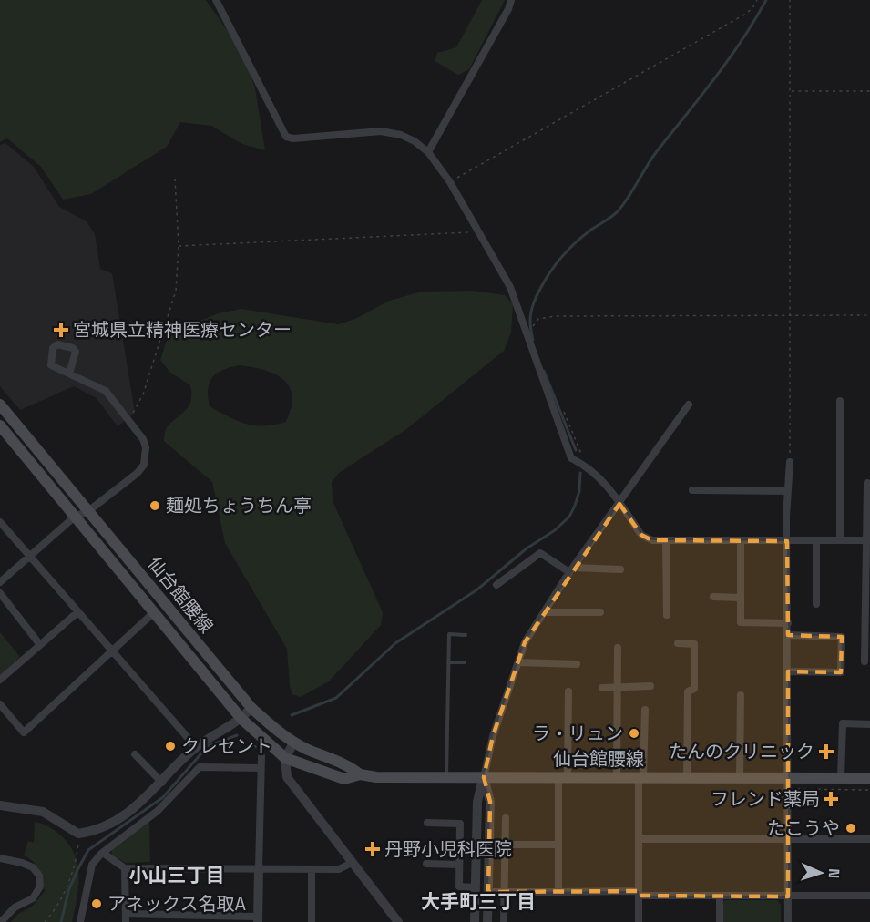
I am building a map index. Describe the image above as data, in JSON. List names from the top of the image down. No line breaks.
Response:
{"streets":{"main road":["仙台館腰線"]},"districts":["小山三丁目","大手町三丁目"],"places":{"health":["宮城県立精神医療センター","たんのクリニック","フレンド薬局","丹野小児科医院"],"other":["麺処ちょうちん亭","ラ・リュン","クレセント","たこうや","アネックス名取A"]},"north":"right"}
